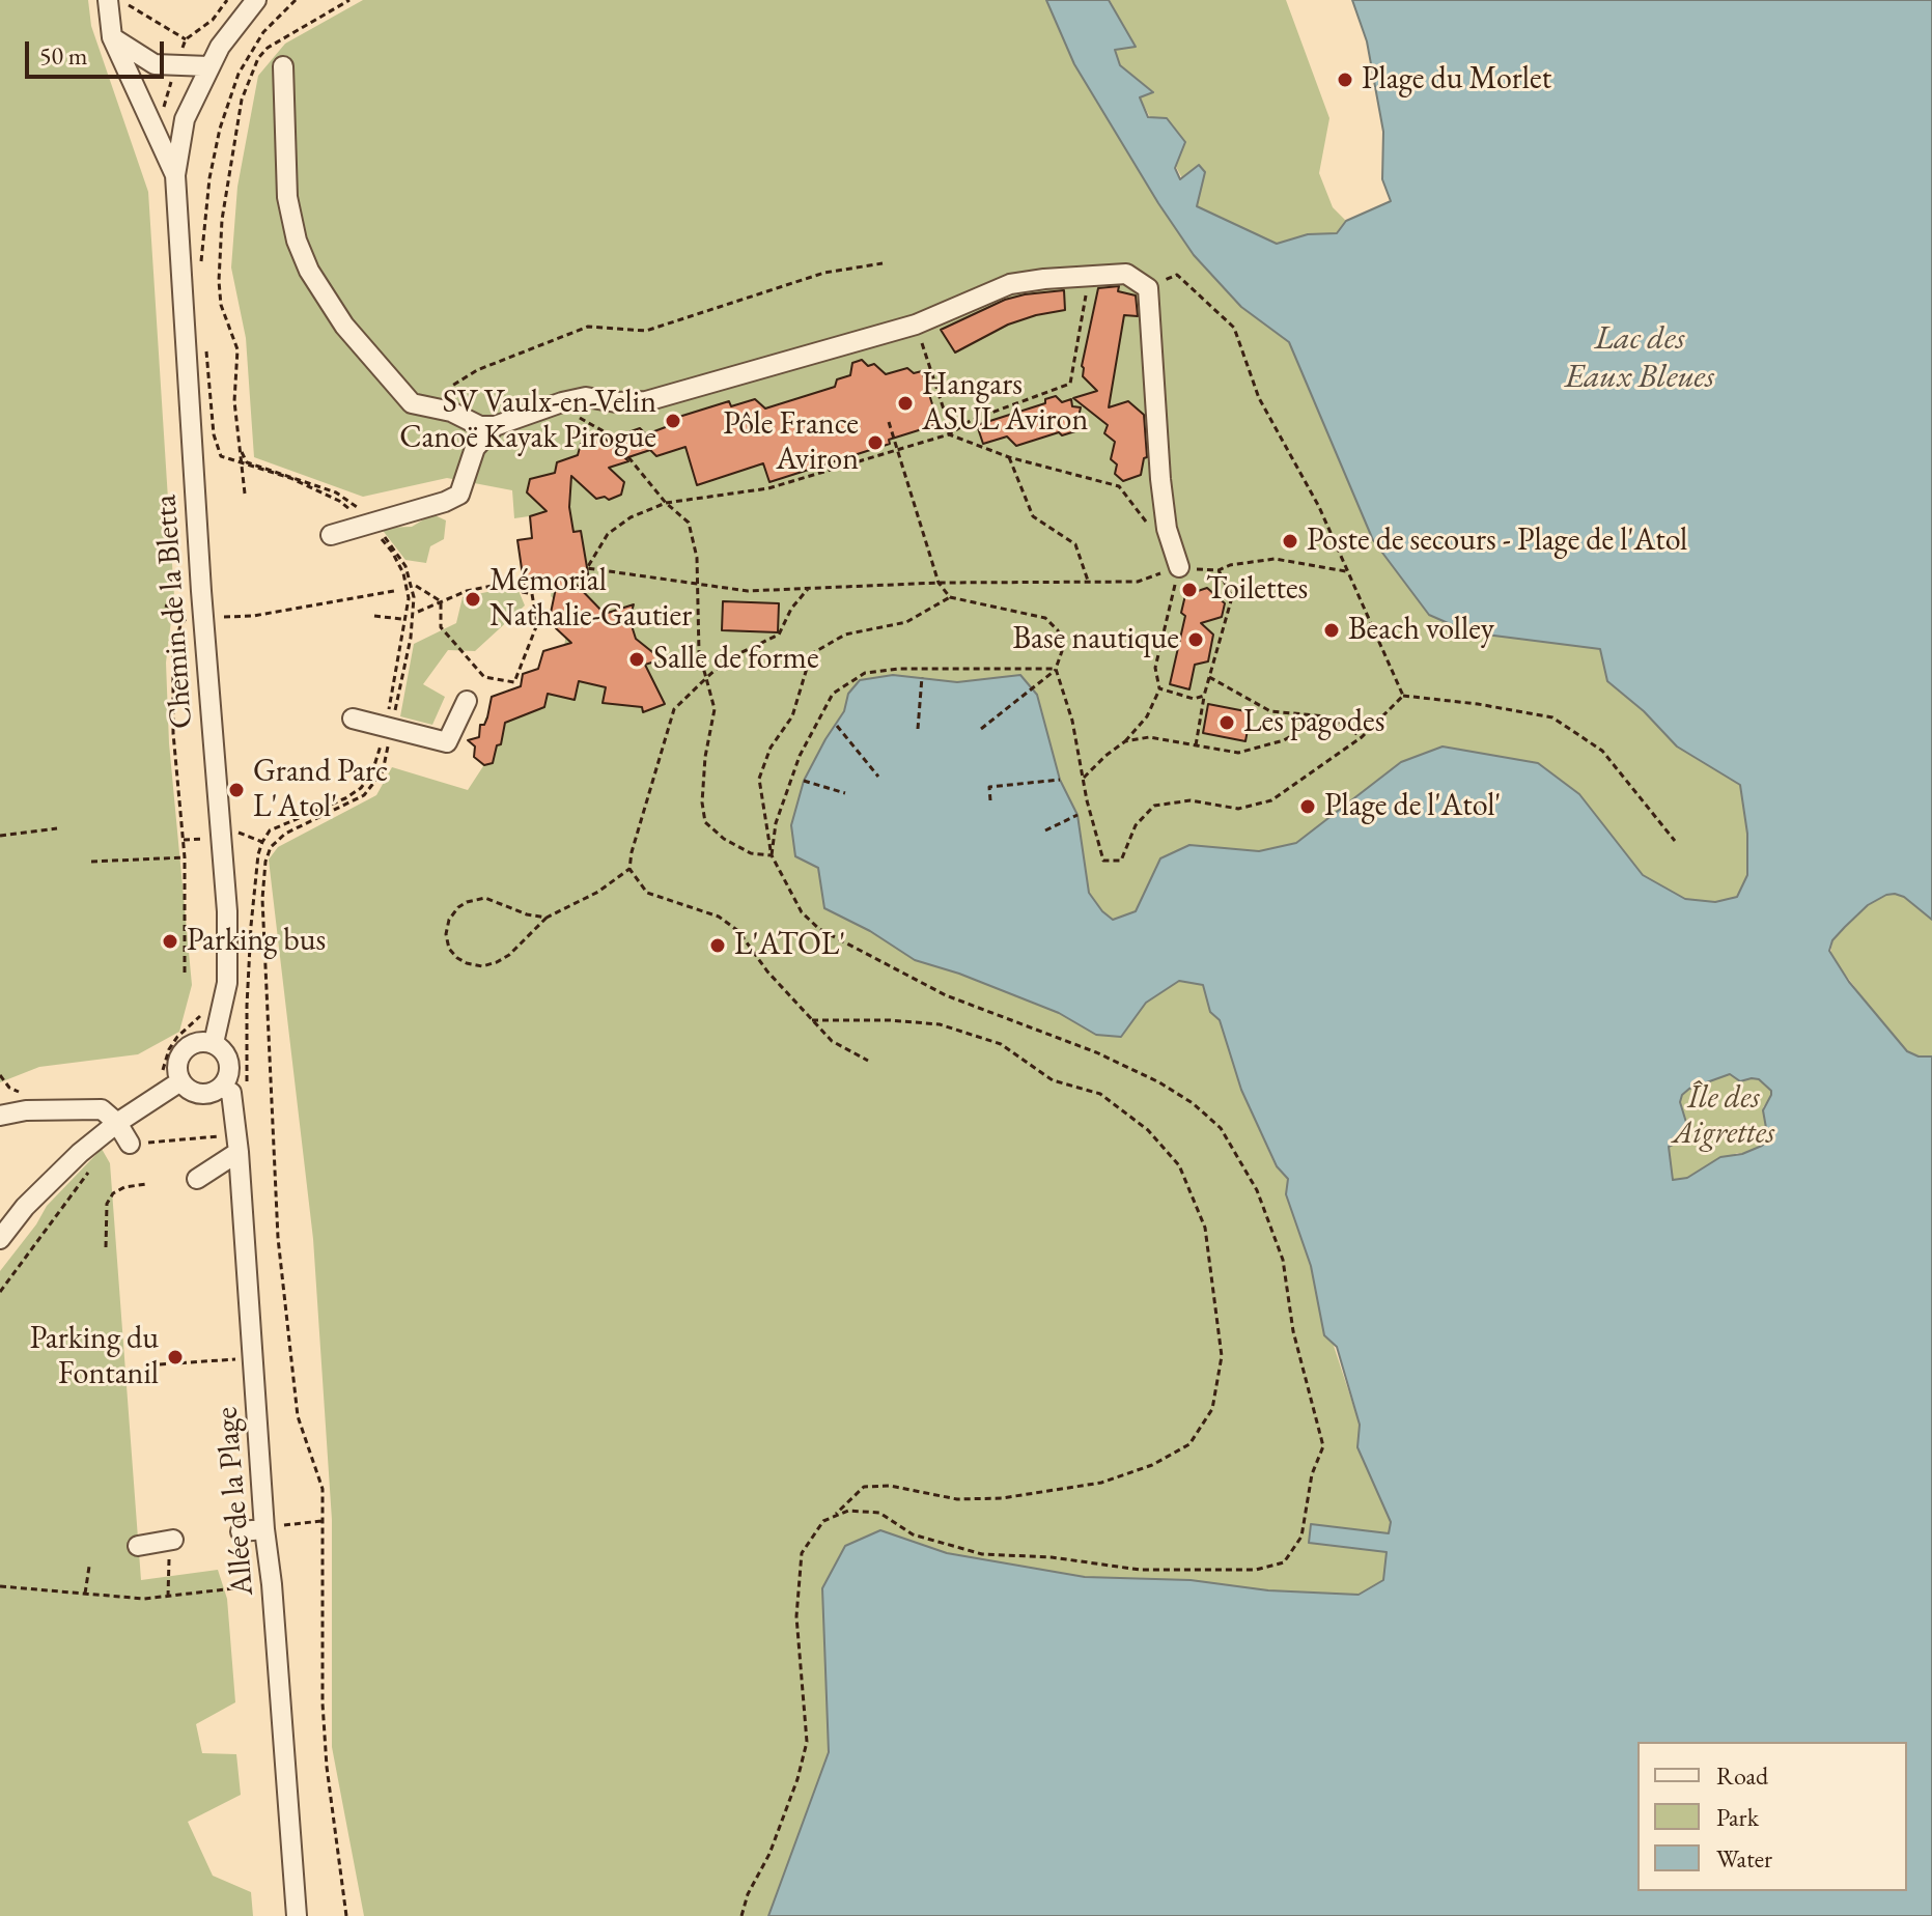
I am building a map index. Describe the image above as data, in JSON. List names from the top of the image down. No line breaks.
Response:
{"streets":{"street":["Chemin de la Bletta","Allée de la Plage"]},"crossings":[["Chemin de la Bletta","Allée de la Plage"]],"water":["Lac des Eaux Bleues"],"parks":["Île des Aigrettes"],"places":["Plage du Morlet","Hangars ASUL Aviron","SV Vaulx-en-Velin Canoë Kayak Pirogue","Pôle France Aviron","Poste de secours - Plage de l'Atol","Toilettes","Mémorial Nathalie-Gautier","Beach volley","Base nautique","Salle de forme","Les pagodes","Grand Parc L'Atol'","Plage de l'Atol'","Parking bus","L'ATOL'","Parking du Fontanil"],"legend":["Road","Park","Water"],"scale_bar":"50 m"}
